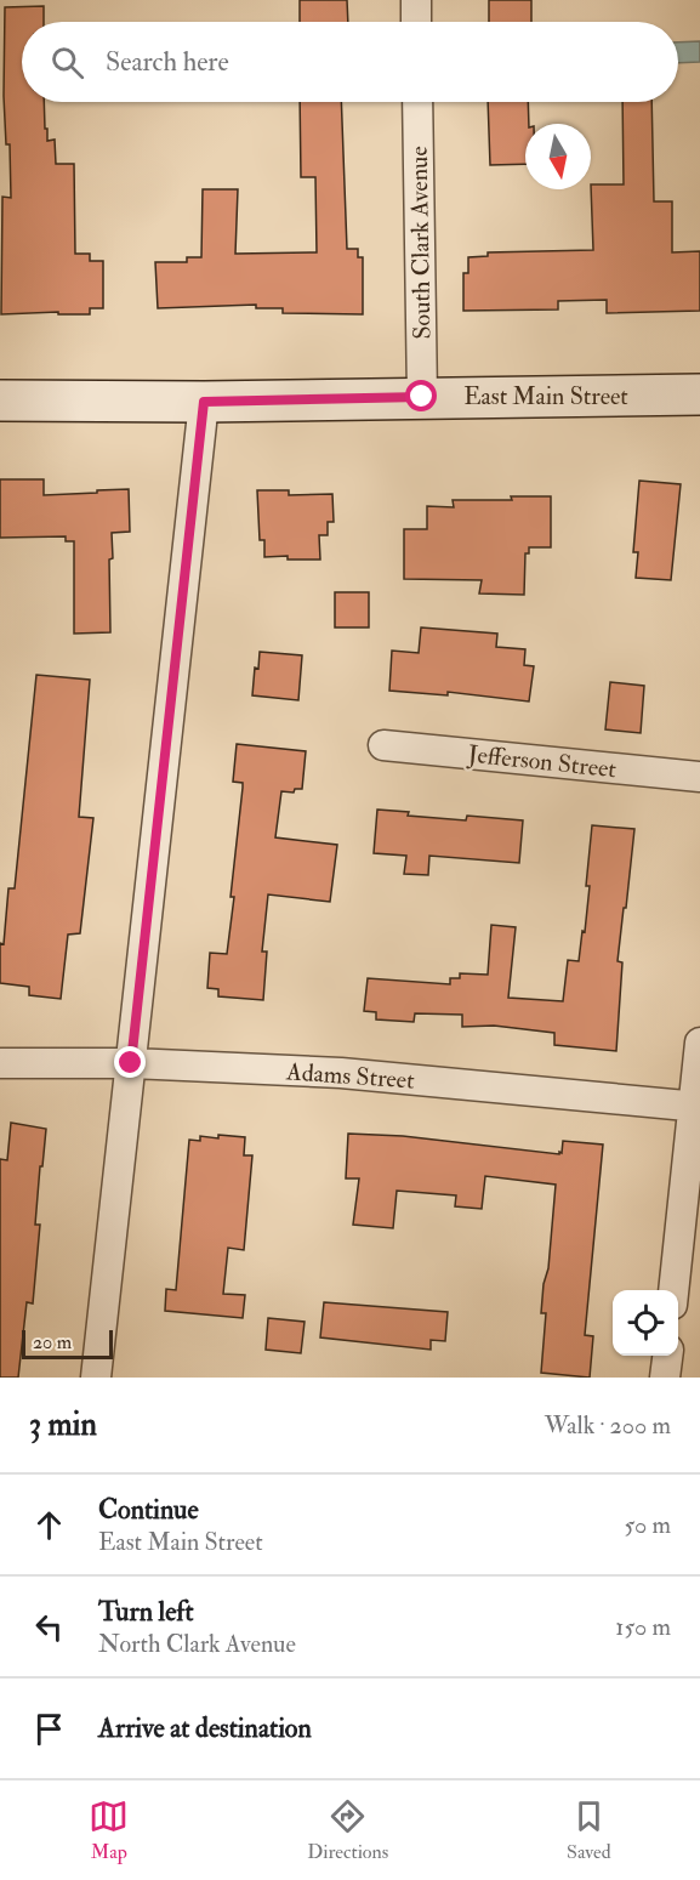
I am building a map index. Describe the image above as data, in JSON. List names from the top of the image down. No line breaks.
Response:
{"streets":{"street":["South Clark Avenue","East Main Street","Jefferson Street","Adams Street"]},"crossings":[["South Clark Avenue","East Main Street"]],"scale_bar":"20 m","north":"bottom","page":{"search":"Search here","scale":"20 m","heading":["3 min","Walk · 200 m"],"list":[["Continue","East Main Street","50 m"],["Turn left","North Clark Avenue","150 m"],"Arrive at destination"],"nav":["Map","Directions","Saved"]}}
